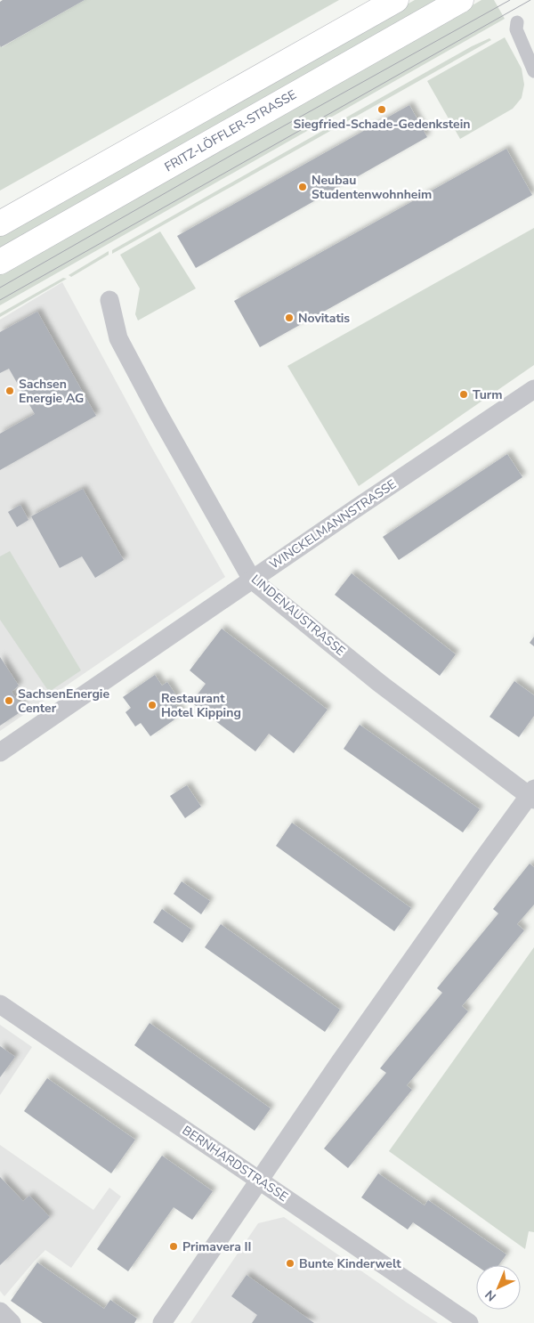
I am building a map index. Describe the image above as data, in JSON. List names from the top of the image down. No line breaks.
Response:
{"streets":{"main road":["FRITZ-LÖFFLER-STRASSE"],"street":["WINCKELMANNSTRASSE","LINDENAUSTRASSE","BERNHARDSTRASSE"]},"crossings":[["WINCKELMANNSTRASSE","LINDENAUSTRASSE"]],"places":["Siegfried-Schade-Gedenkstein","Neubau Studentenwohnheim","Novitatis","Sachsen Energie AG","Turm","SachsenEnergie Center","Restaurant Hotel Kipping","Primavera II","Bunte Kinderwelt"],"north":"bottom left"}
